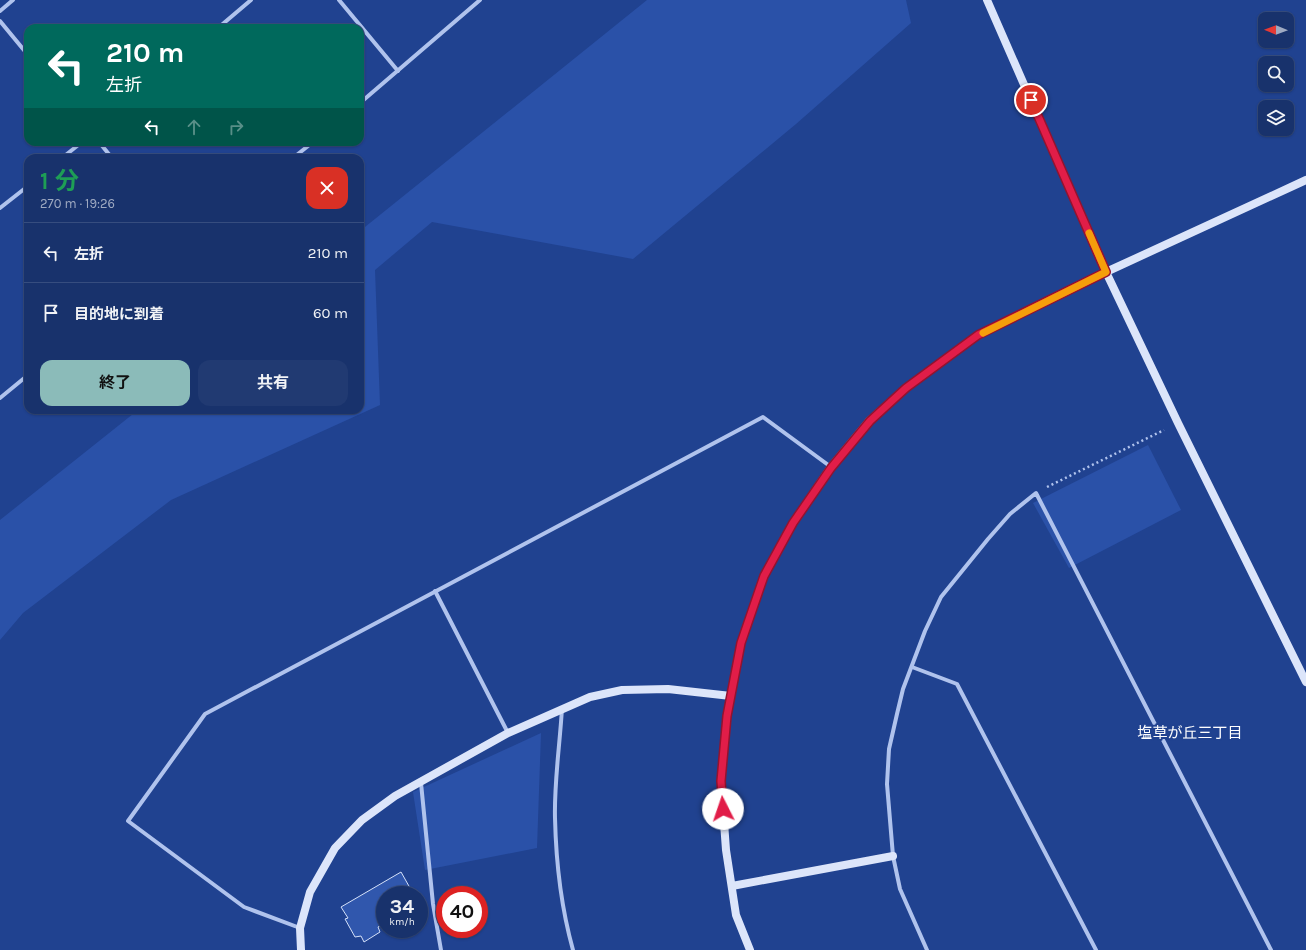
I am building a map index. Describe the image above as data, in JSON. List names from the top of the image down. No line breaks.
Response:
{"districts":["塩草が丘三丁目"],"north":"left","page":{"turn":["210 m","左折"],"heading":["1 分","270 m · 19:26"],"list":[{"name":"左折","value":"210 m"},{"name":"目的地に到着","value":"60 m"}],"buttons":["終了","共有"],"speed":"34 km/h","limit":"40"}}
